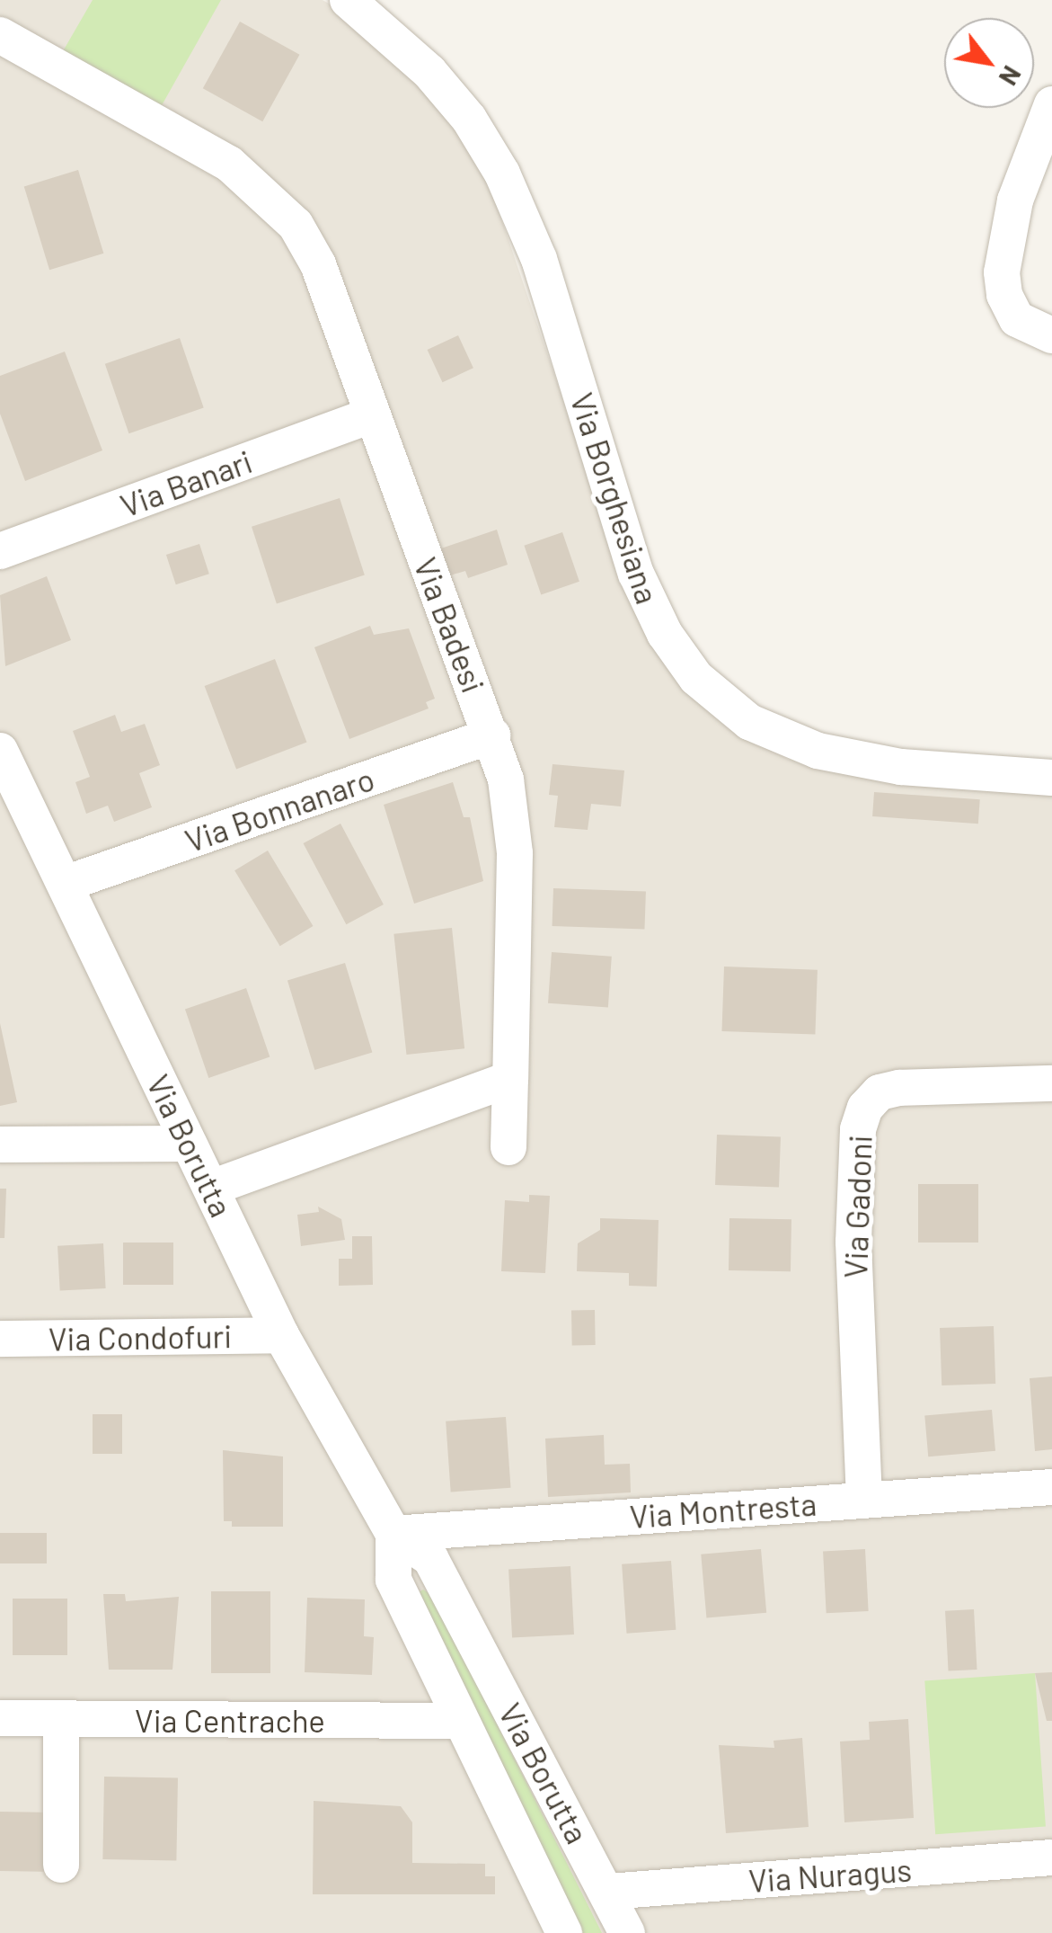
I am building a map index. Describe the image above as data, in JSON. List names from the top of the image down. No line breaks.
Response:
{"streets":{"street":["Via Banari","Via Borghesiana","Via Badesi","Via Bonnanaro","Via Borutta","Via Gadoni","Via Condofuri","Via Montresta","Via Centrache","Via Nuragus"]},"crossings":[["Via Banari","Via Badesi"],["Via Badesi","Via Bonnanaro"],["Via Bonnanaro","Via Borutta"],["Via Borutta","Via Condofuri"],["Via Borutta","Via Montresta"],["Via Borutta","Via Centrache"],["Via Borutta","Via Nuragus"],["Via Gadoni","Via Montresta"]],"north":"bottom right"}
